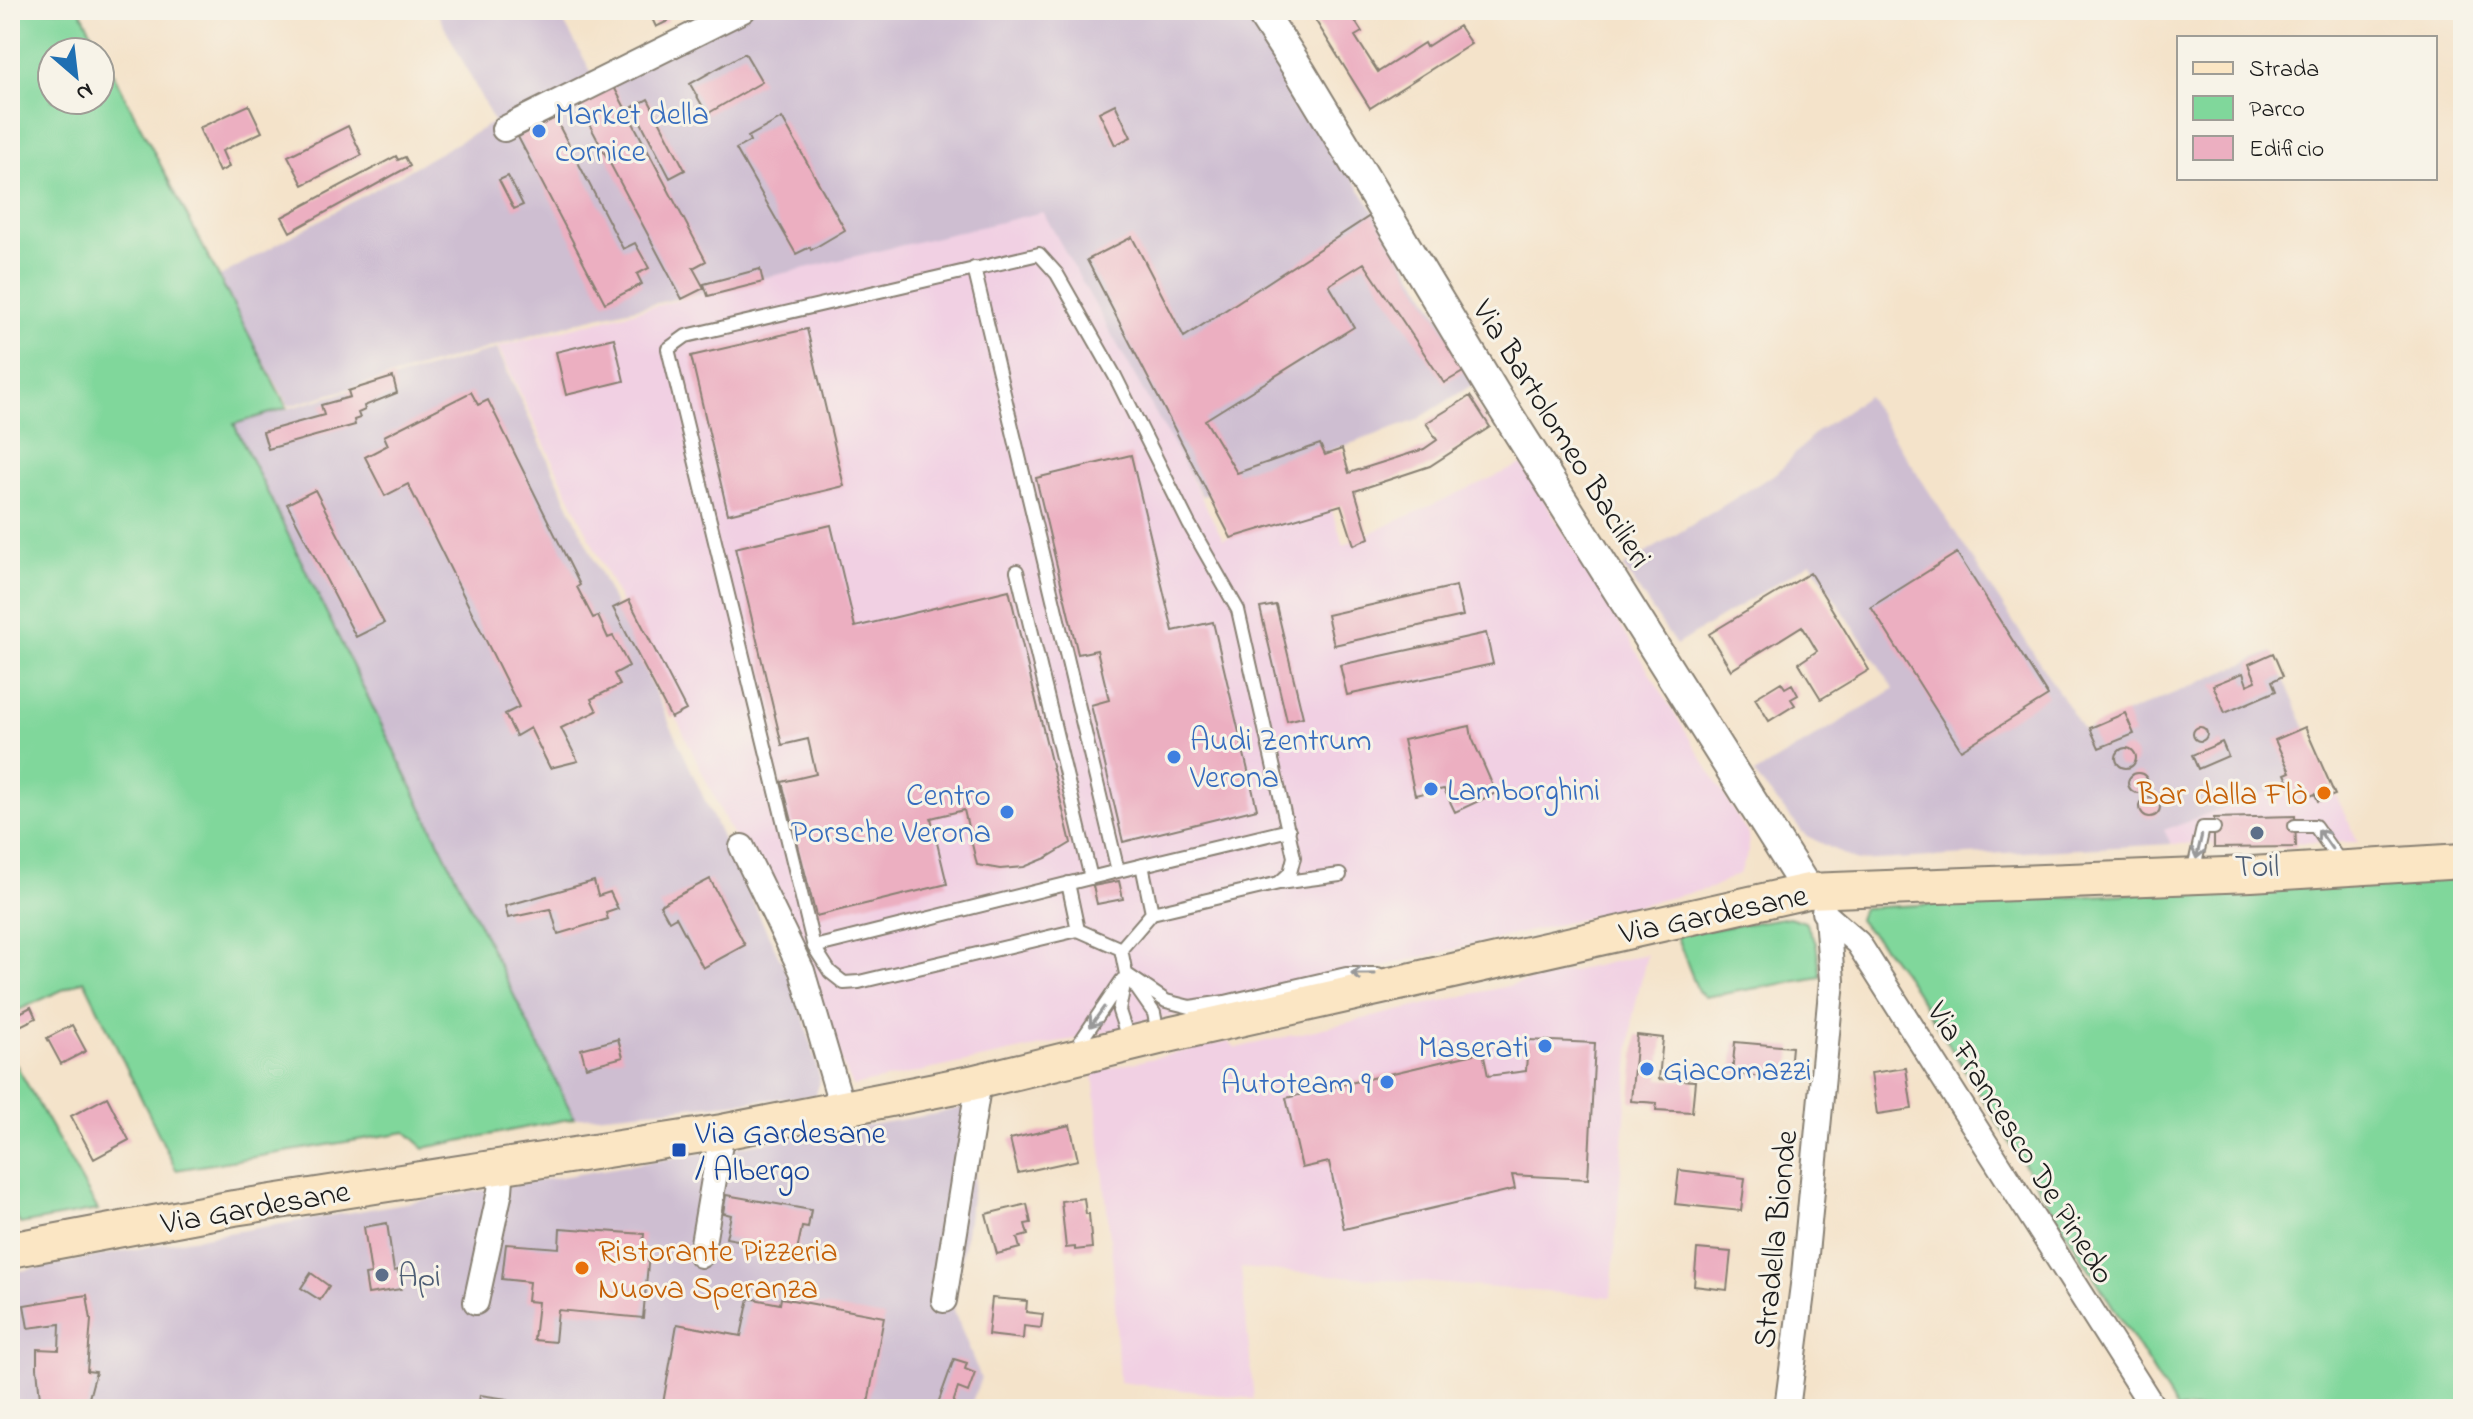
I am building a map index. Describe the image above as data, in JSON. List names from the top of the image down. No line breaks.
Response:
{"streets":{"main road":["Via Gardesane"],"street":["Via Bartolomeo Bacilieri","Via Francesco De Pinedo","Stradella Bionde"]},"crossings":[["Via Bartolomeo Bacilieri","Via Gardesane"],["Via Bartolomeo Bacilieri","Via Francesco De Pinedo"],["Via Bartolomeo Bacilieri","Stradella Bionde"],["Via Gardesane","Via Francesco De Pinedo"],["Via Gardesane","Stradella Bionde"],["Via Francesco De Pinedo","Stradella Bionde"]],"places":{"other":["Market della cornice","Audi Zentrum Verona","Lamborghini","Bar dalla Flò","Centro Porsche Verona","Toil","Maserati","Giacomazzi","Autoteam 9","Ristorante Pizzeria Nuova Speranza","Api"],"transit":["Via Gardesane / Albergo"]},"legend":["Strada","Parco","Edificio"],"north":"bottom right"}
